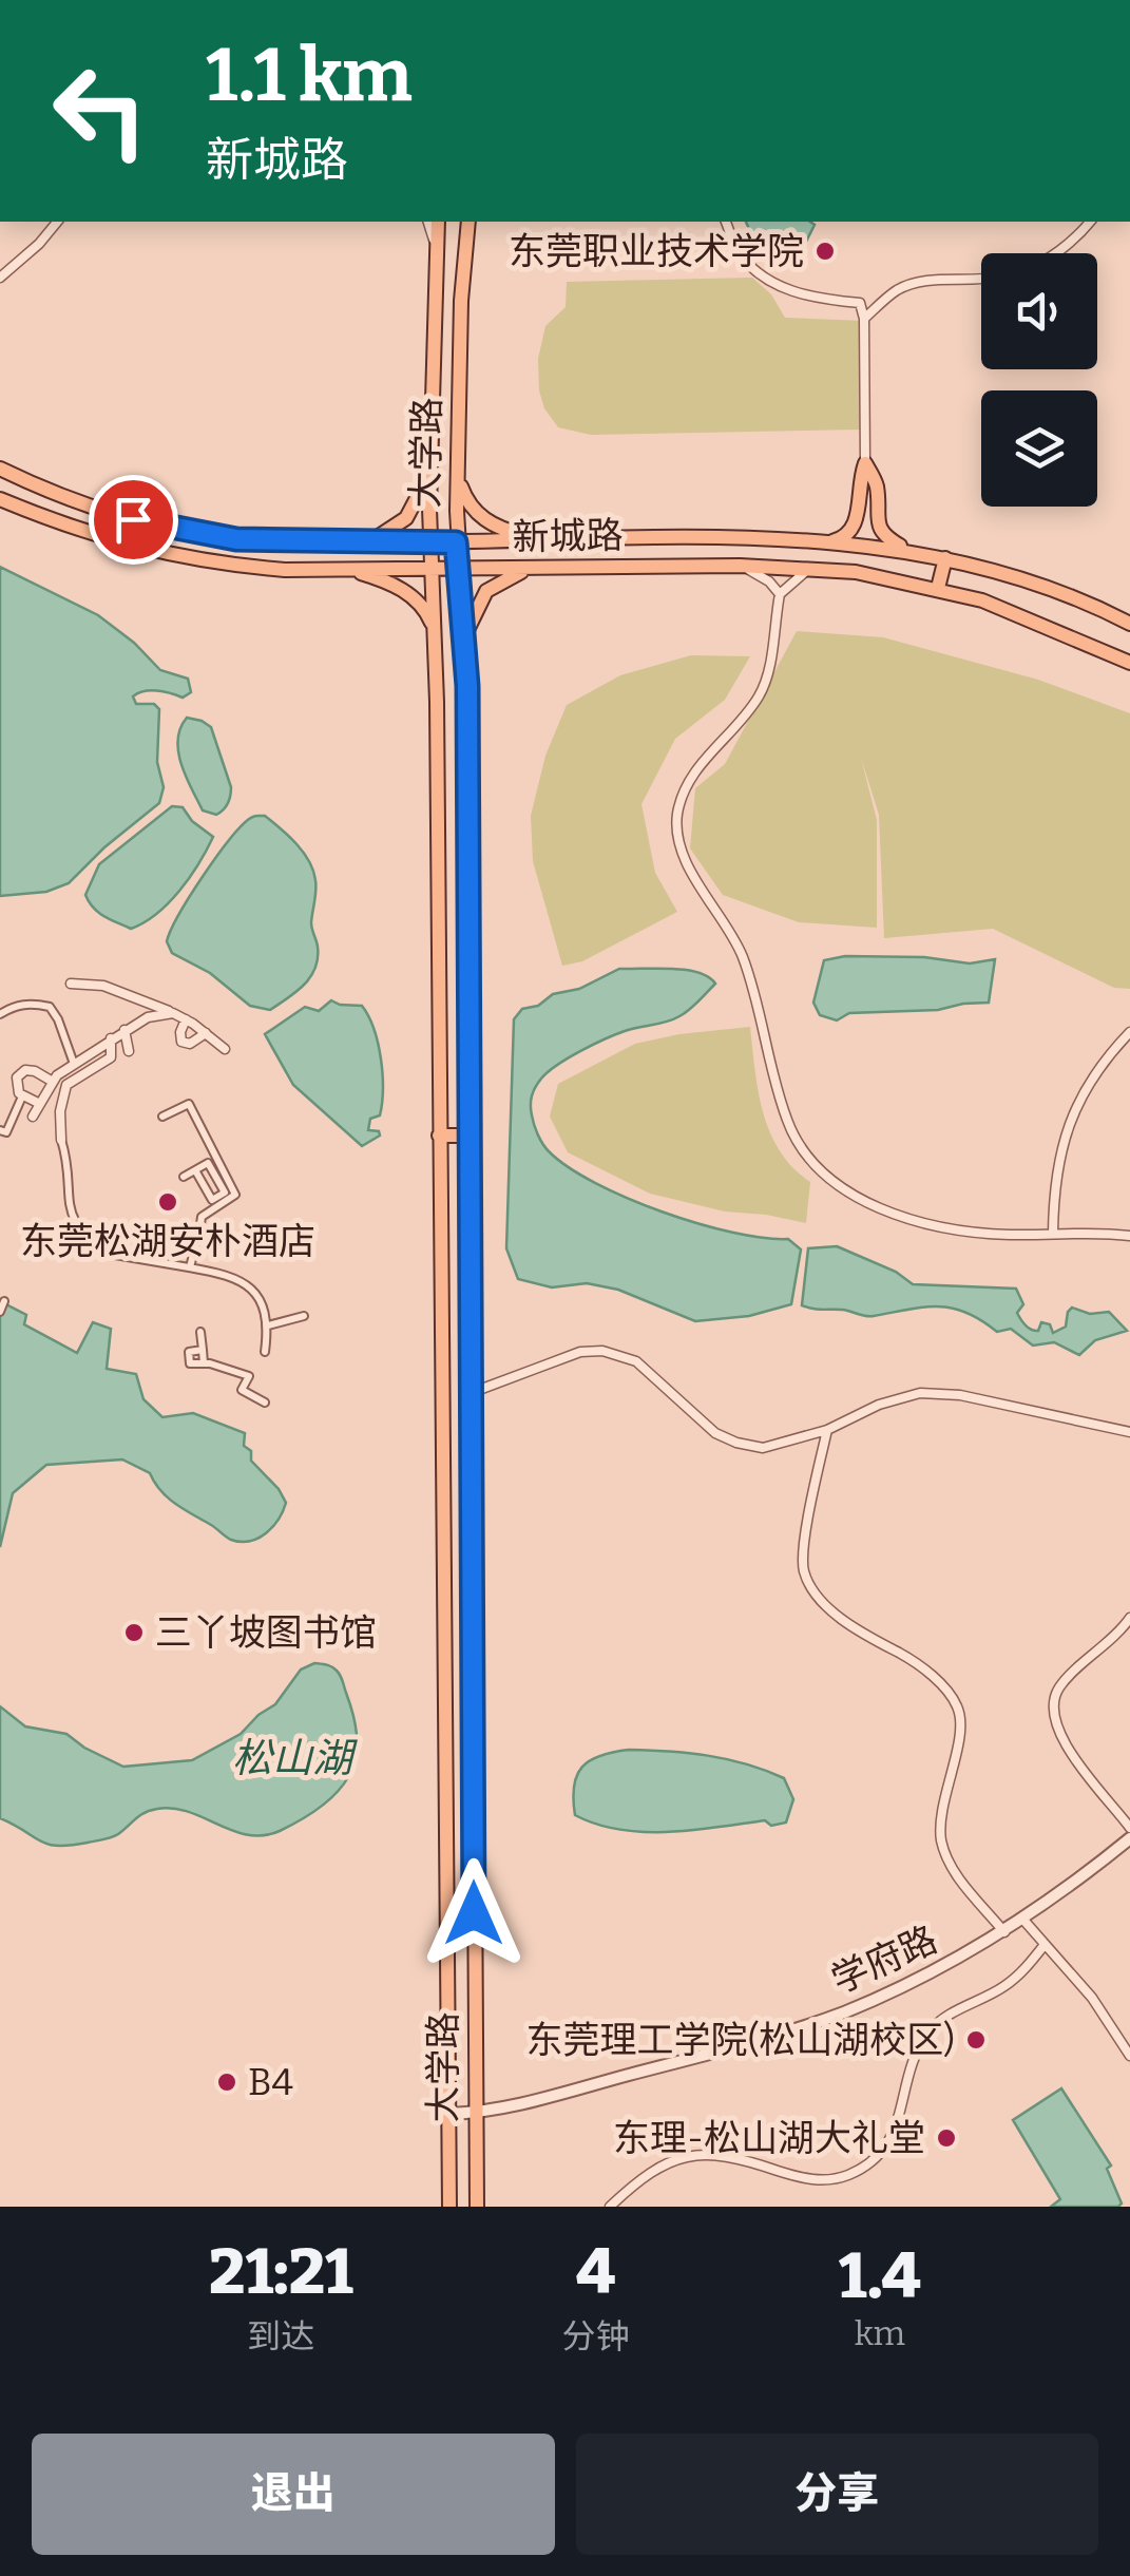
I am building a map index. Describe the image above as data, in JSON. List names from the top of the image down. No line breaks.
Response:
{"streets":{"main road":["大学路","新城路"],"street":["学府路"]},"crossings":[["大学路","新城路"],["大学路","学府路"]],"water":["松山湖"],"places":["东莞职业技术学院","东莞松湖安朴酒店","三丫坡图书馆","东莞理工学院(松山湖校区)","B4","东理-松山湖大礼堂"],"page":{"turn":["1.1 km","新城路"],"eta":["21:21","到达","4","分钟","1.4","km"],"buttons":["退出","分享"]}}
